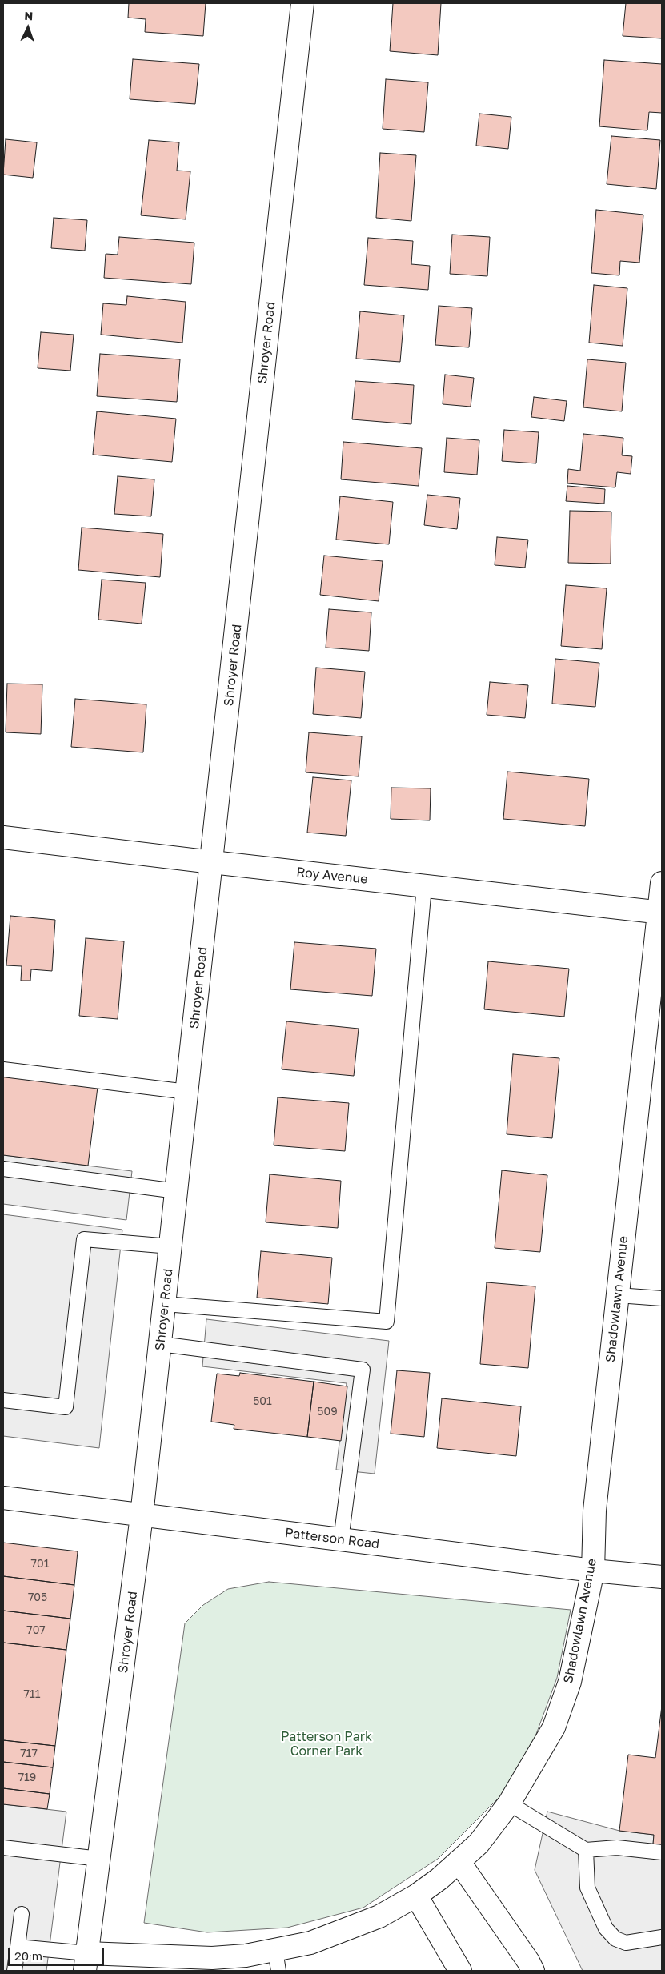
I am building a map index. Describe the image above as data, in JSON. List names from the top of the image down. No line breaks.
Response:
{"streets":{"main road":["Shroyer Road","Roy Avenue","Shadowlawn Avenue","Patterson Road"]},"crossings":[["Shroyer Road","Roy Avenue"],["Shroyer Road","Shadowlawn Avenue"],["Shroyer Road","Patterson Road"],["Roy Avenue","Shadowlawn Avenue"],["Shadowlawn Avenue","Patterson Road"]],"parks":["Patterson Park Corner Park"],"house_numbers":["501","509","701","705","707","711","717","719"],"scale_bar":"20 m","north":"top"}
